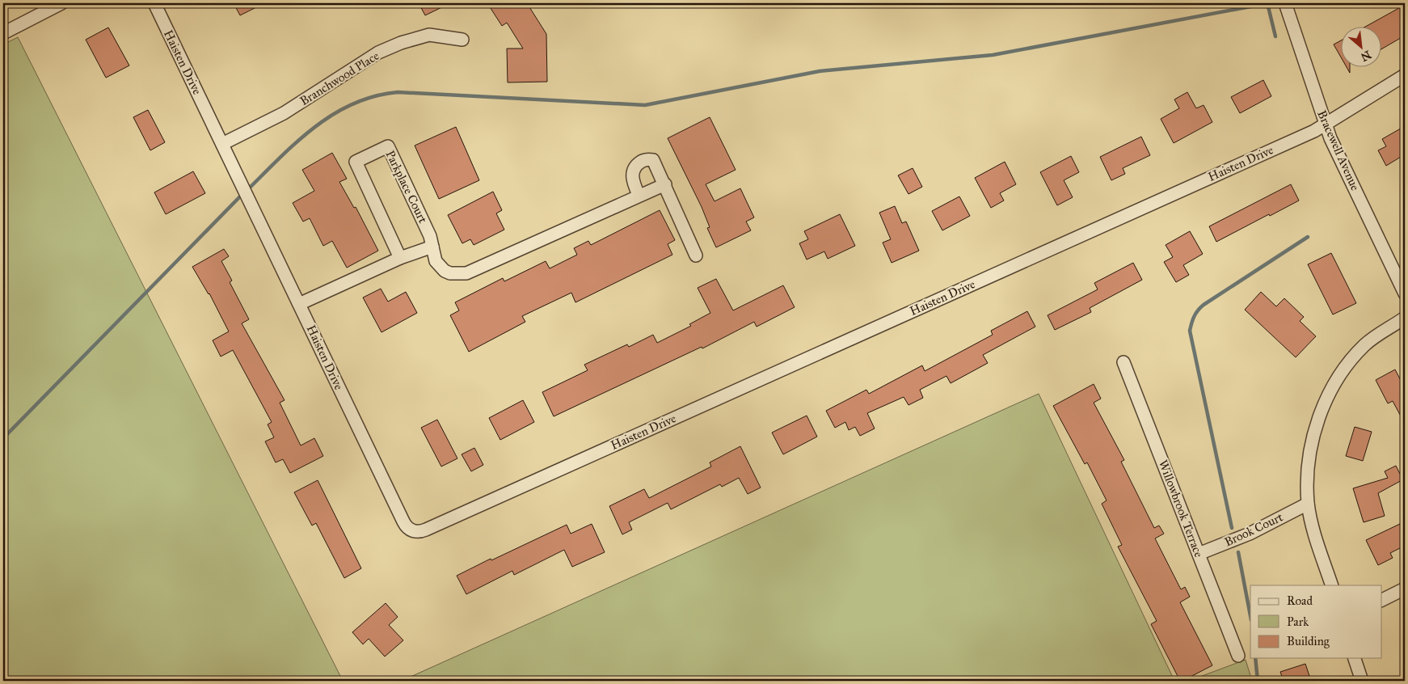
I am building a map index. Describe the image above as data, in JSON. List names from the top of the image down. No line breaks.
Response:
{"streets":{"street":["Haisten Drive","Branchwood Place","Bracewell Avenue","Parkplace Court","Willowbrook Terrace","Brook Court"]},"crossings":[["Haisten Drive","Branchwood Place"],["Haisten Drive","Bracewell Avenue"],["Willowbrook Terrace","Brook Court"]],"legend":["Road","Park","Building"],"north":"bottom right"}
